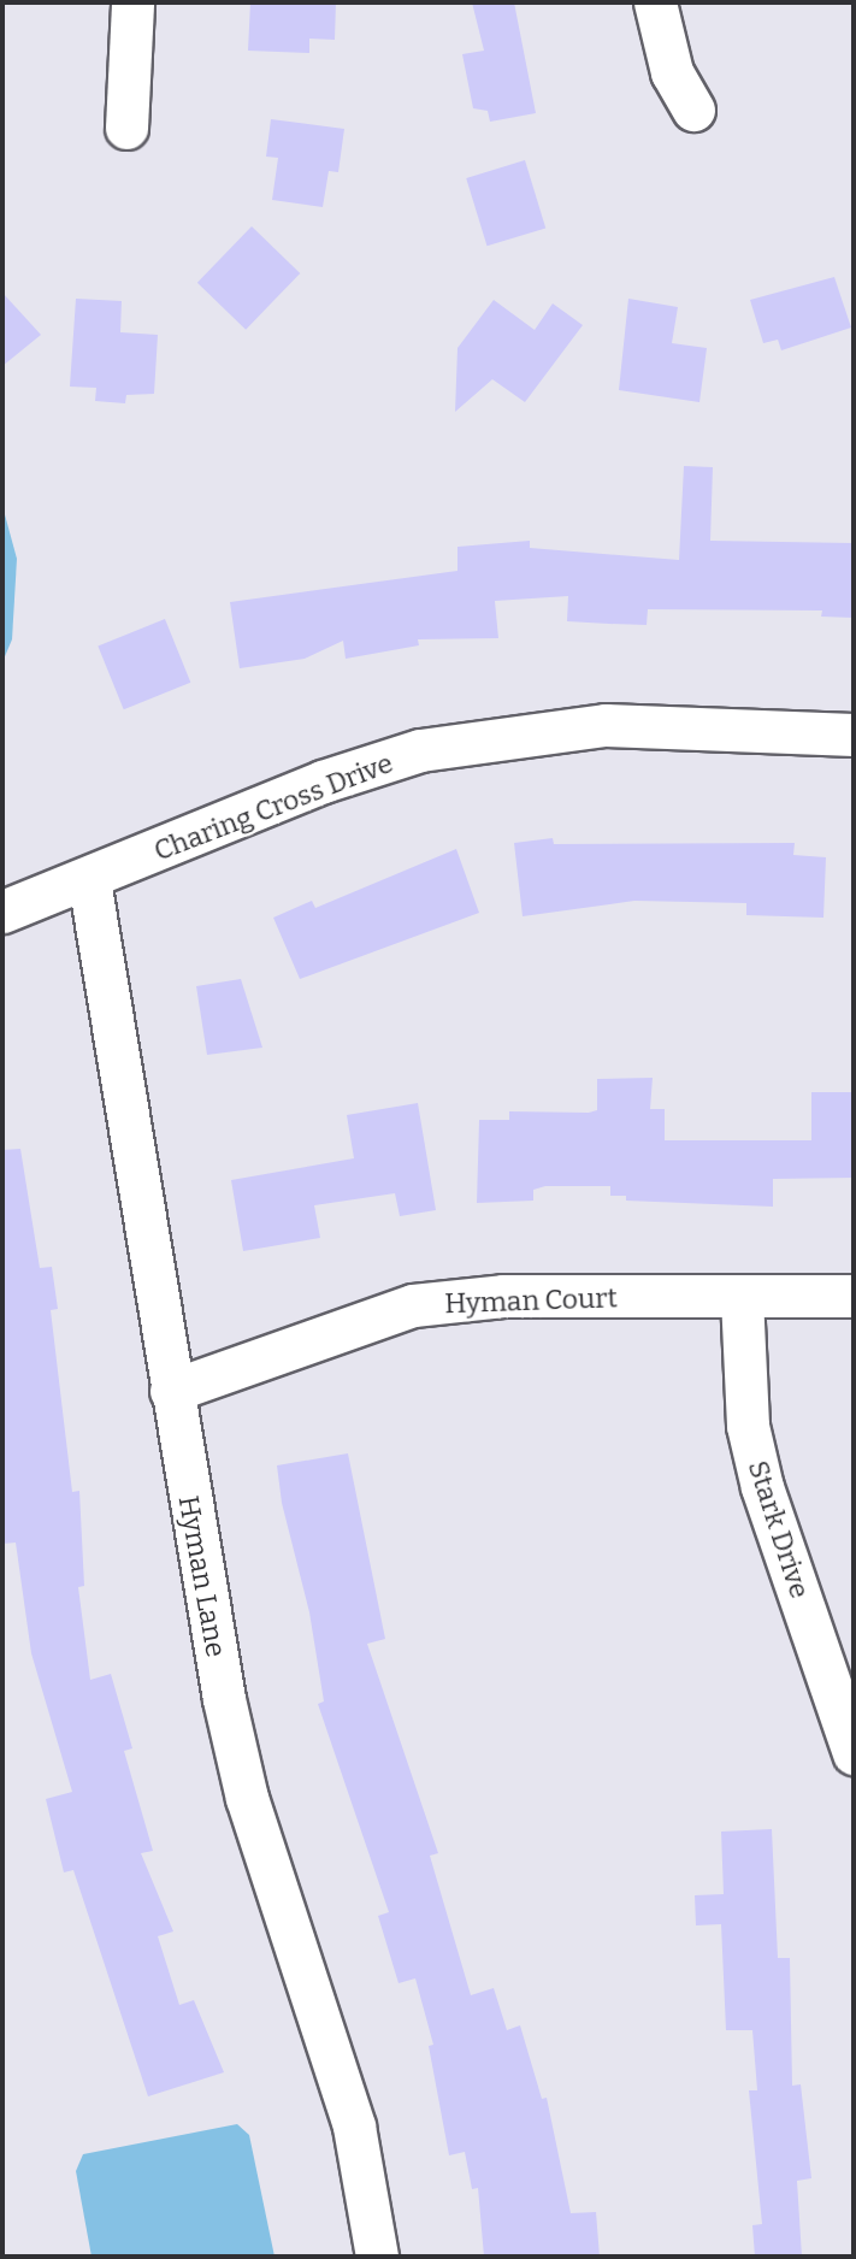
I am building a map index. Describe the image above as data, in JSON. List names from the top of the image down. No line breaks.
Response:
{"streets":{"street":["Charing Cross Drive","Hyman Court","Stark Drive","Hyman Lane"]},"crossings":[["Charing Cross Drive","Hyman Lane"],["Hyman Court","Stark Drive"],["Hyman Court","Hyman Lane"]]}
